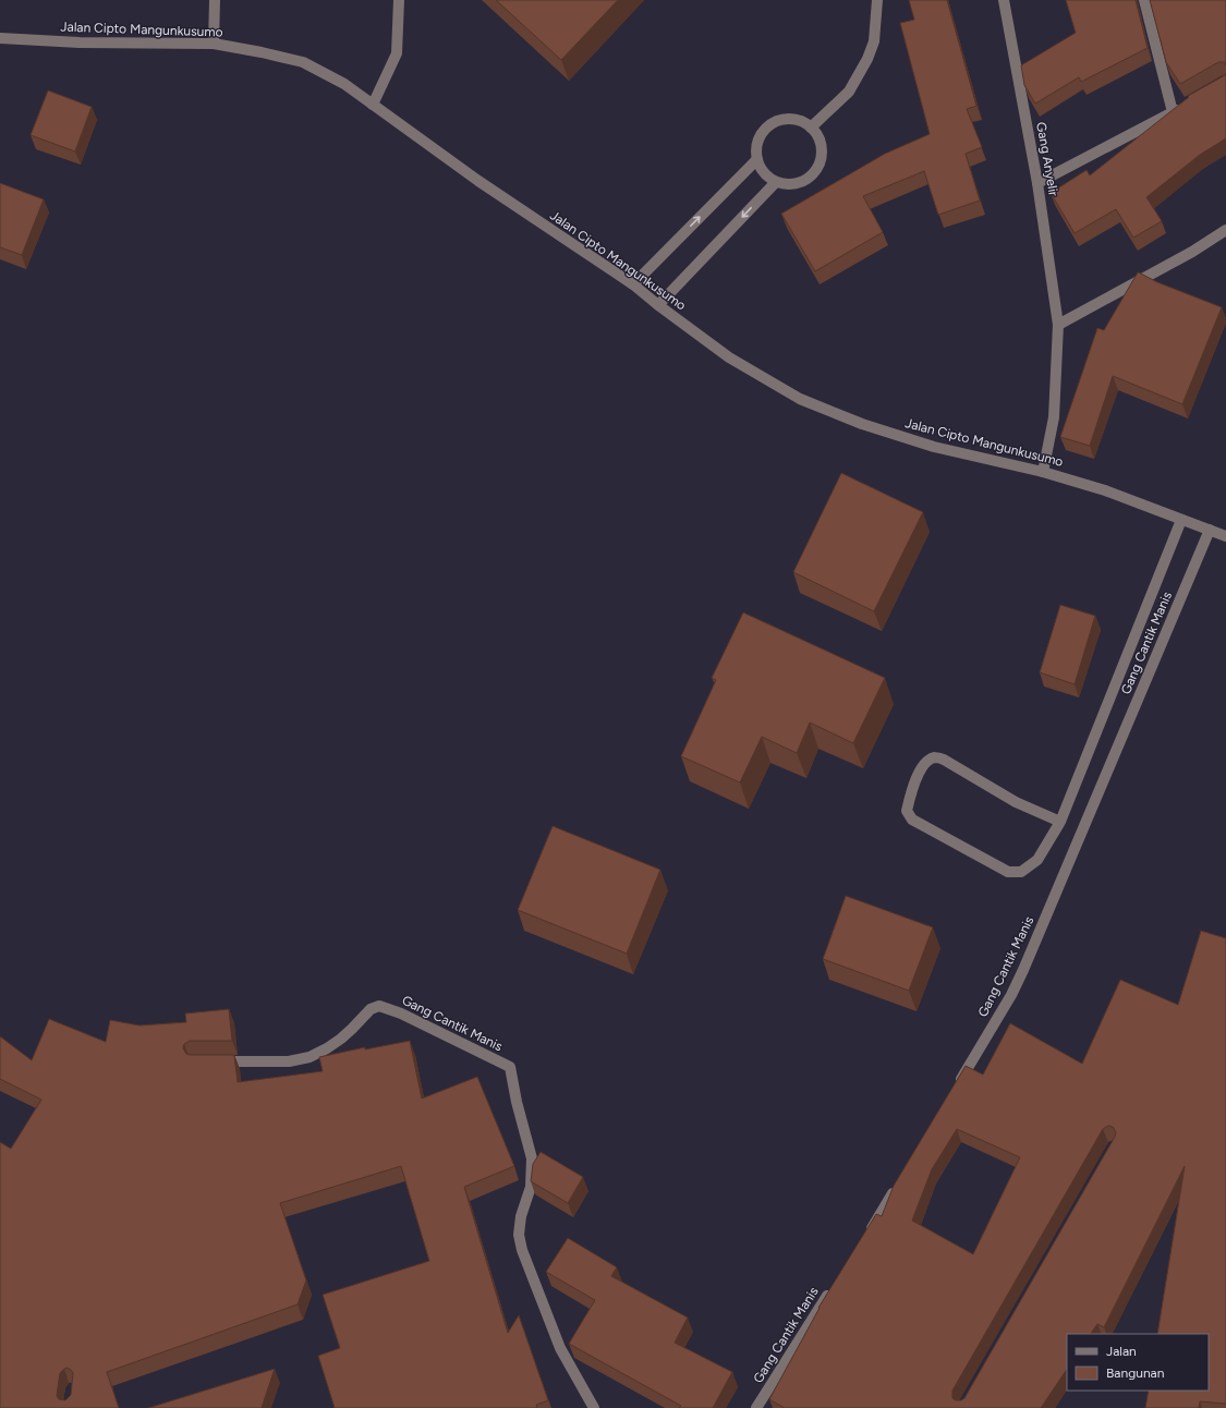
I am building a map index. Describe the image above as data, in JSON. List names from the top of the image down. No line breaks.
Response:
{"streets":{"street":["Jalan Cipto Mangunkusumo","Gang Anyelir","Gang Cantik Manis"]},"crossings":[["Jalan Cipto Mangunkusumo","Gang Anyelir"],["Jalan Cipto Mangunkusumo","Gang Cantik Manis"]],"legend":["Jalan","Bangunan"]}
